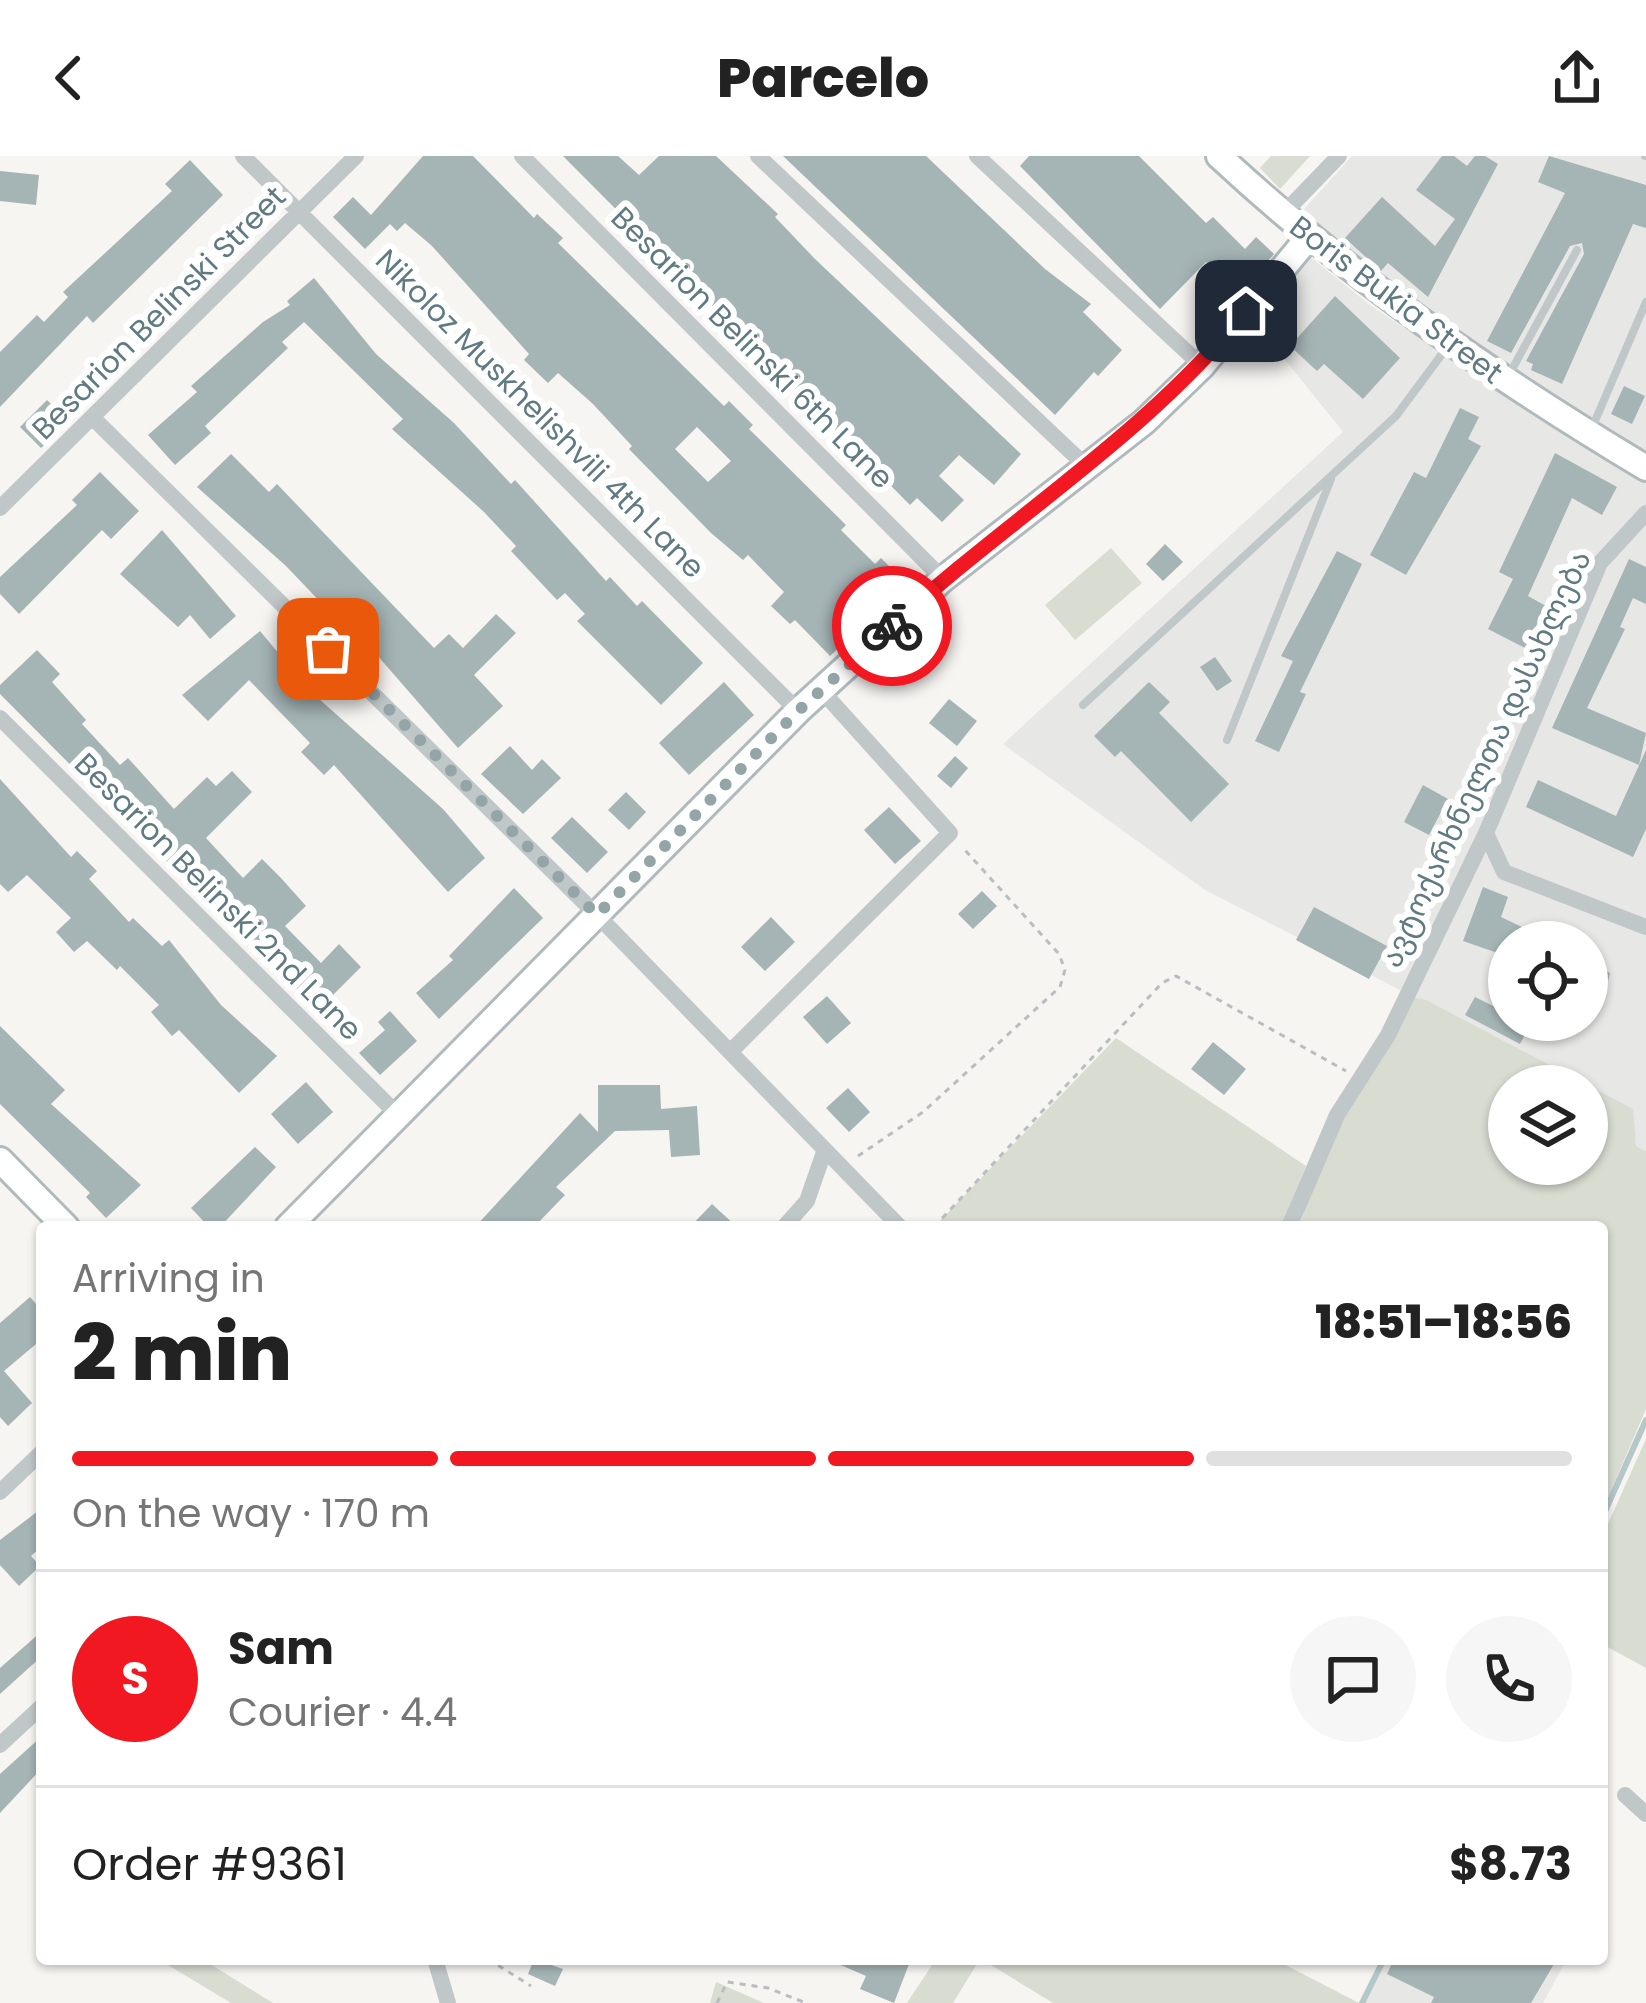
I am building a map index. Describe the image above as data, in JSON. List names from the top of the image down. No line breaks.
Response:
{"streets":{"street":["Boris Bukia Street","Besarion Belinski Street","Besarion Belinski 6th Lane","Nikoloz Muskhelishvili 4th Lane","ავტოქარხნელთა დასახლება","Besarion Belinski 2nd Lane"]},"crossings":[["Besarion Belinski Street","Nikoloz Muskhelishvili 4th Lane"]],"page":{"header":"Parcelo","heading":["2 min","Arriving in","18:51–18:56"],"panel":["Sam","Courier · 4.4","Order #9361","$8.73"],"bar":"On the way · 170 m","round":"S"}}
